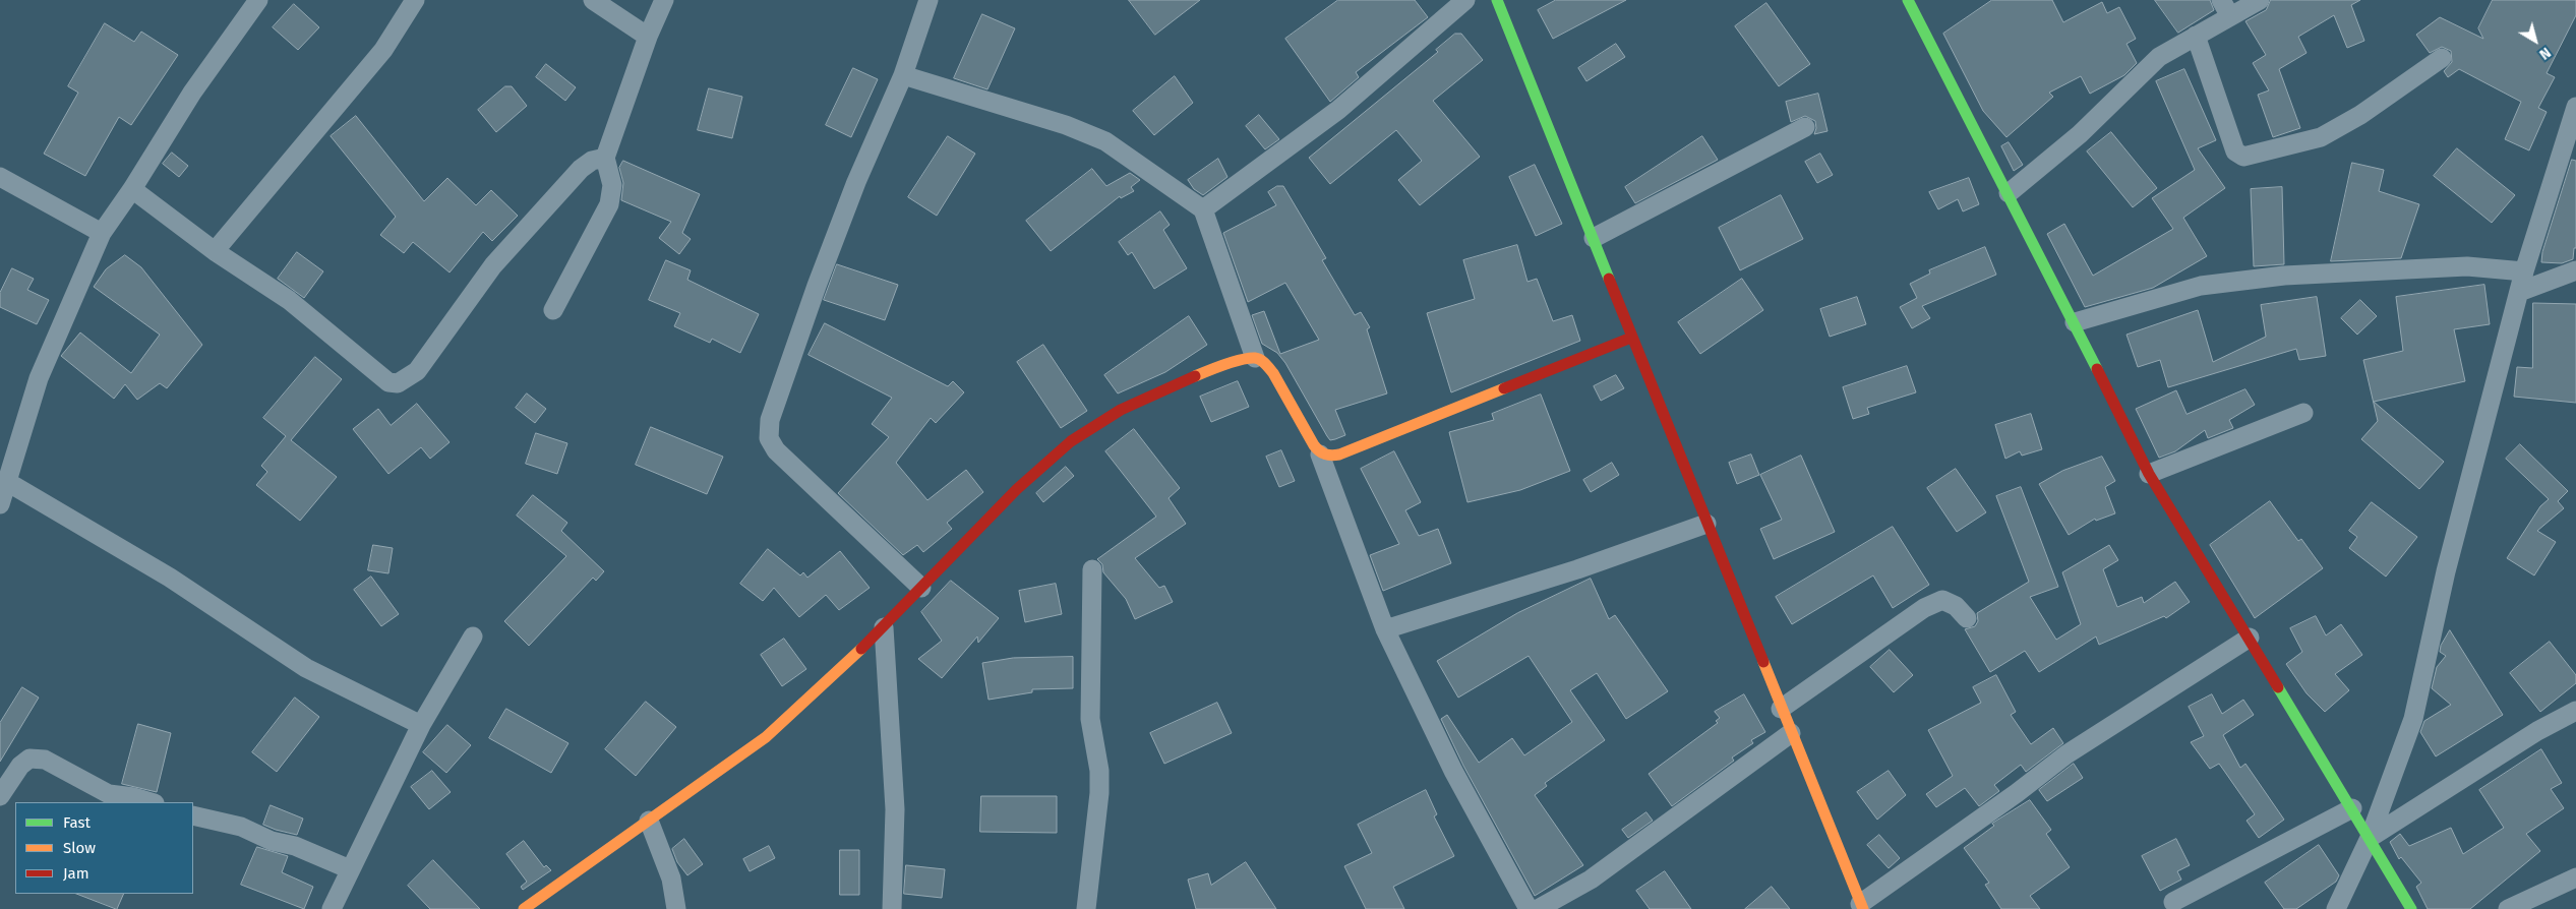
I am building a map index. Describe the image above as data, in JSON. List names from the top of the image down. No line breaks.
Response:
{"legend":["Fast","Slow","Jam"],"north":"bottom right"}
